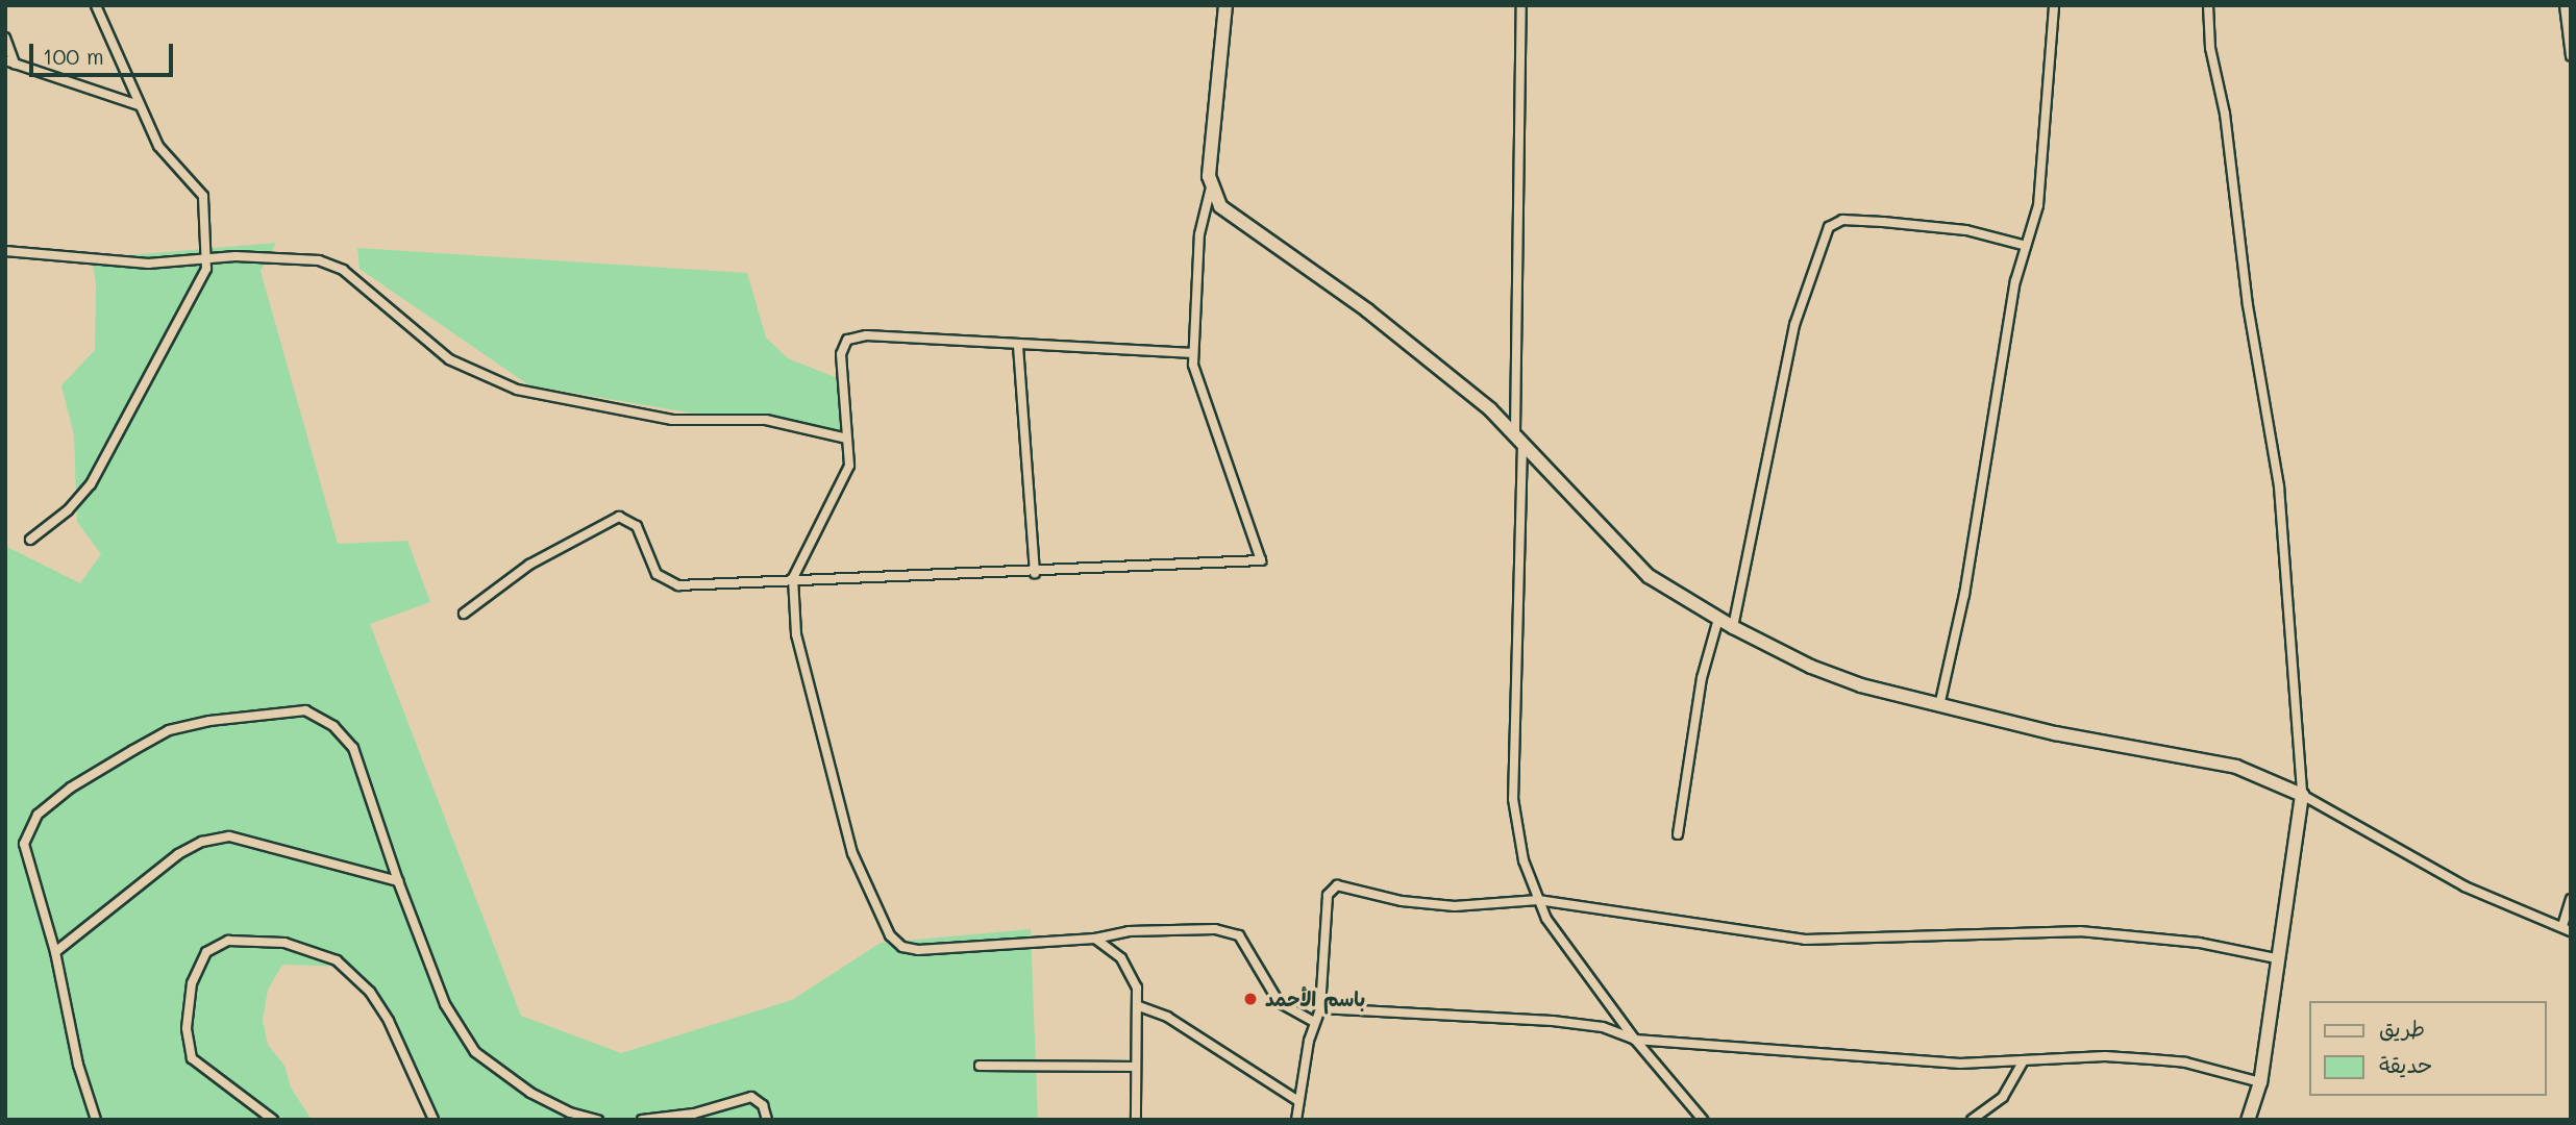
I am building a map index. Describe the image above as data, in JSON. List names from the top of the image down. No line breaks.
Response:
{"places":["باسم الأحمد"],"legend":["طريق","حديقة"],"scale_bar":"100 m"}
